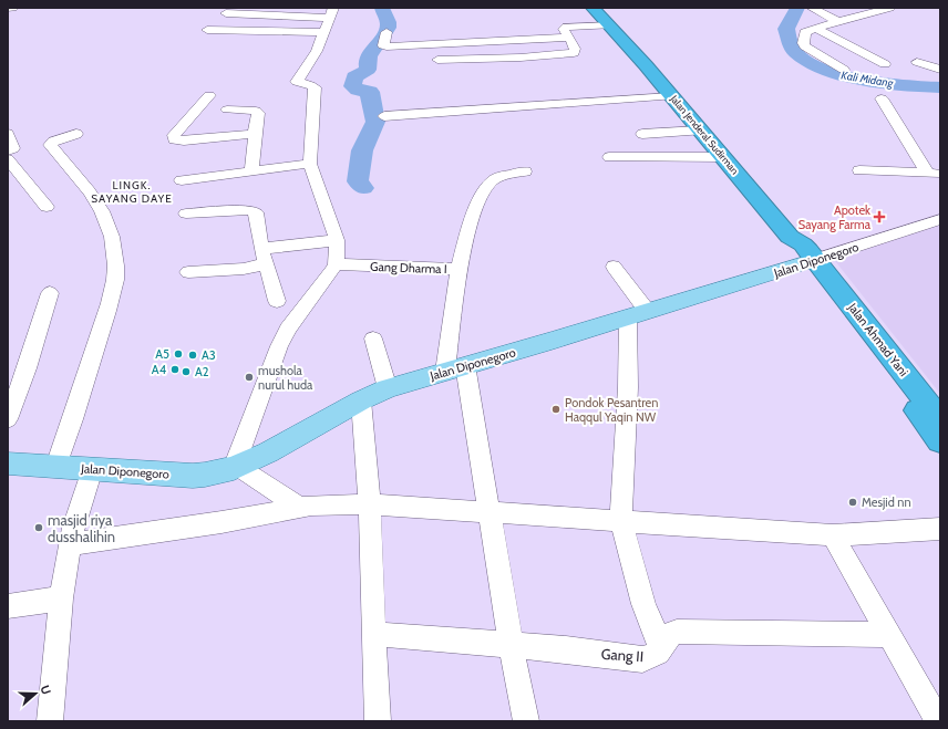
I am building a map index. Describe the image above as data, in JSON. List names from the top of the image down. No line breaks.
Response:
{"streets":{"highway":["Jalan Jenderal Sudirman","Jalan Ahmad Yani"],"main road":["Jalan Diponegoro"],"street":["Gang Dharma I","Gang II"]},"crossings":[["Jalan Jenderal Sudirman","Jalan Diponegoro"],["Jalan Jenderal Sudirman","Jalan Ahmad Yani"],["Jalan Diponegoro","Gang Dharma I"],["Jalan Diponegoro","Jalan Ahmad Yani"],["Gang Dharma I","Gang II"]],"districts":["LINGK. SAYANG DAYE"],"water":["Kali Midang"],"places":{"health":["Apotek Sayang Farma"],"other":["A5","A3","A4","A2","mushola nurul huda","Pondok Pesantren Haqqul Yaqin NW","Mesjid nn","masjid riya dusshalihin"]},"north":"right"}
